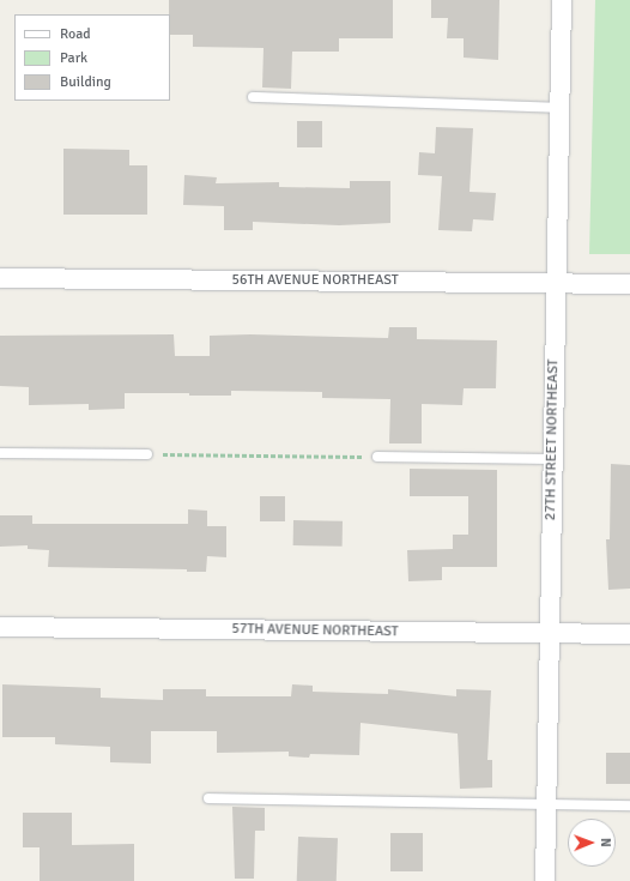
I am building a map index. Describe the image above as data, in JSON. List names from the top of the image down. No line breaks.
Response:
{"streets":{"street":["56TH AVENUE NORTHEAST","27TH STREET NORTHEAST","57TH AVENUE NORTHEAST"]},"crossings":[["56TH AVENUE NORTHEAST","27TH STREET NORTHEAST"],["27TH STREET NORTHEAST","57TH AVENUE NORTHEAST"]],"legend":["Road","Park","Building"],"north":"right"}
